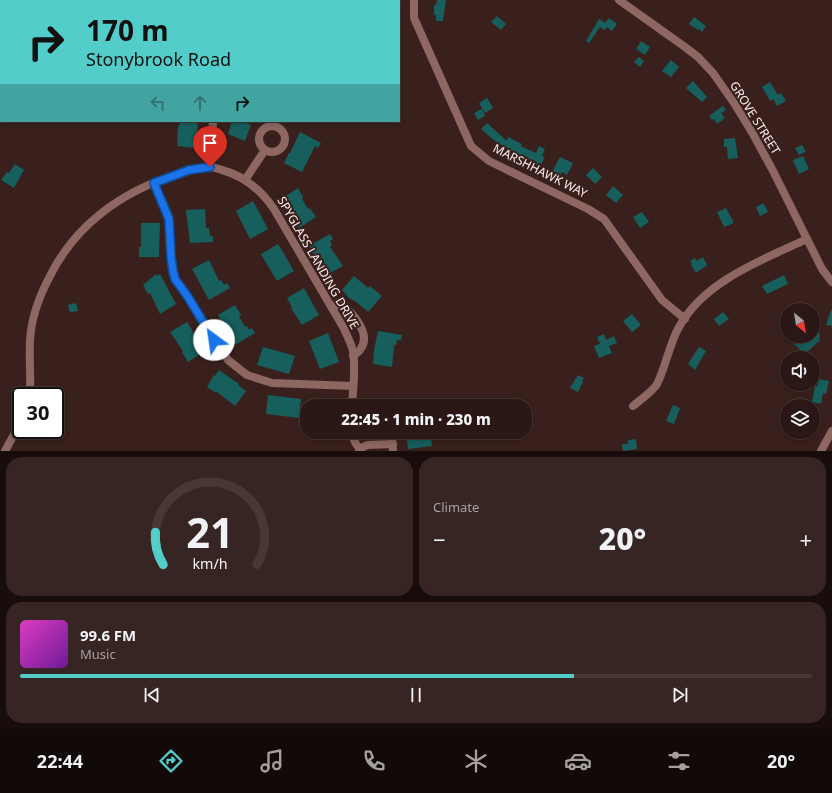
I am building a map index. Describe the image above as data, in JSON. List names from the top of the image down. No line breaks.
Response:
{"streets":{"street":["GROVE STREET","MARSHHAWK WAY","SPYGLASS LANDING DRIVE"]},"north":"bottom right","page":{"turn":["170 m","Stonybrook Road"],"limit":"30","trip":"22:45 · 1 min · 230 m","tile":"Climate","heat":["−","20°","+"],"song":["99.6 FM","Music"],"tabs":["22:44","20°"],"gauge":["21","km/h"]}}
